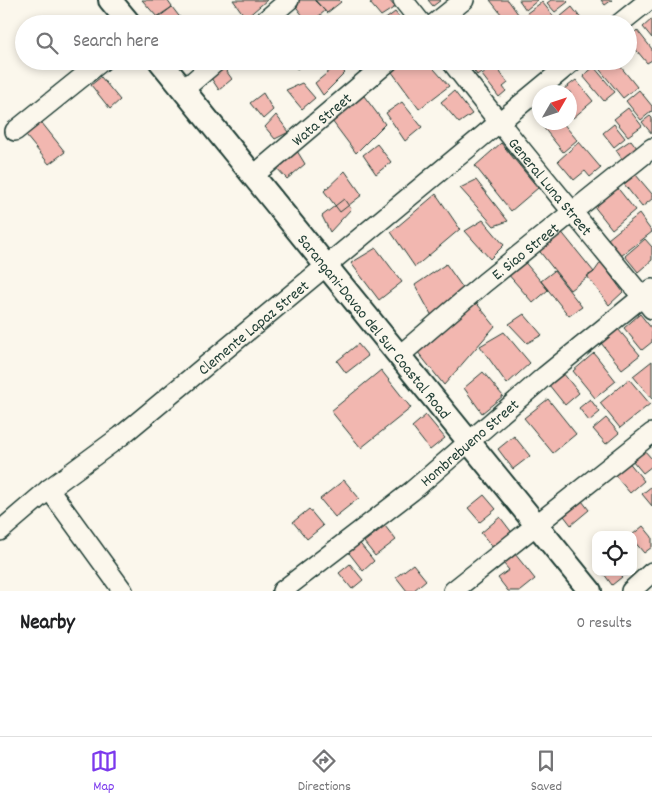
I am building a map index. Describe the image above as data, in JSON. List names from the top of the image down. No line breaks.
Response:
{"streets":{"main road":["Sarangani-Davao del Sur Coastal Road"],"street":["Wata Street","General Luna Street","E. Siao Street","Clemente Lapaz Street","Hombrebueno Street"]},"crossings":[["Wata Street","Sarangani-Davao del Sur Coastal Road"],["General Luna Street","E. Siao Street"],["General Luna Street","Clemente Lapaz Street"],["General Luna Street","Hombrebueno Street"],["E. Siao Street","Sarangani-Davao del Sur Coastal Road"],["Clemente Lapaz Street","Sarangani-Davao del Sur Coastal Road"],["Sarangani-Davao del Sur Coastal Road","Hombrebueno Street"]],"north":"top right","page":{"search":"Search here","heading":["Nearby","0 results"],"nav":["Map","Directions","Saved"]}}
